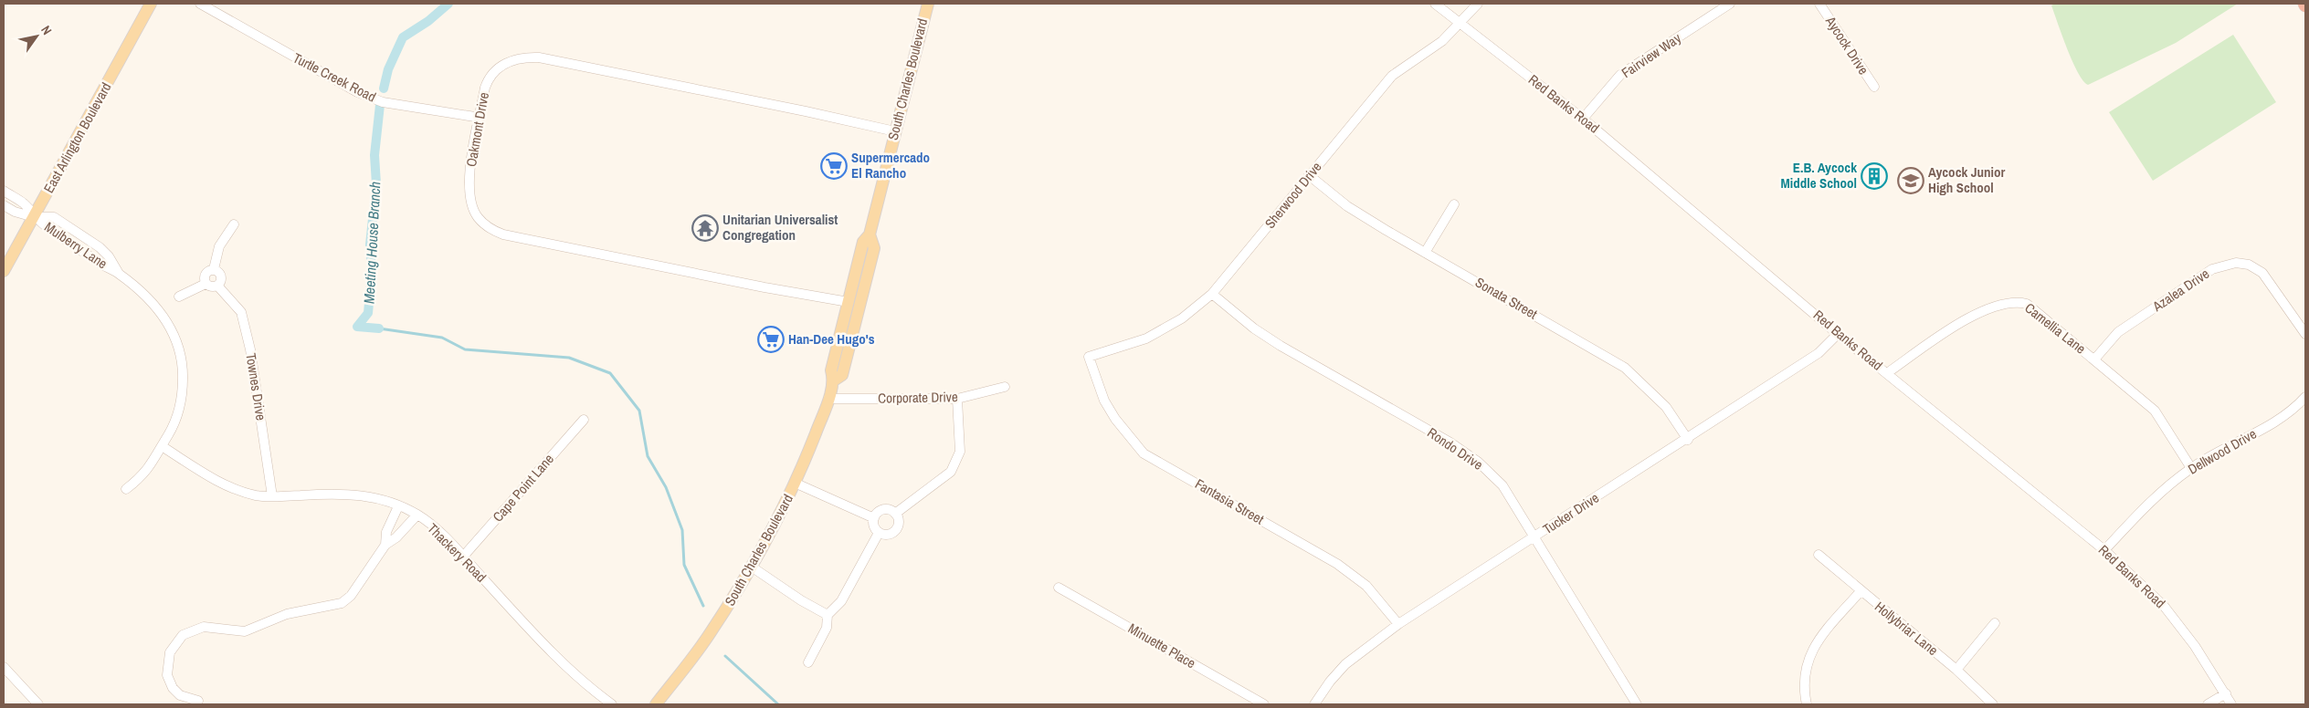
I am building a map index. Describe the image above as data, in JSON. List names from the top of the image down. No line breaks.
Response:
{"streets":{"main road":["South Charles Boulevard","East Arlington Boulevard"],"street":["Aycock Drive","Fairview Way","Turtle Creek Road","Red Banks Road","Oakmont Drive","Sherwood Drive","Mulberry Lane","Azalea Drive","Sonata Street","Camellia Lane","Townes Drive","Corporate Drive","Rondo Drive","Dellwood Drive","Cape Point Lane","Fantasia Street","Tucker Drive","Thackery Road","Hollybriar Lane","Minuette Place"]},"crossings":[["Fairview Way","Red Banks Road"],["Turtle Creek Road","Oakmont Drive"],["South Charles Boulevard","Oakmont Drive"],["South Charles Boulevard","Corporate Drive"],["Red Banks Road","Sherwood Drive"],["Red Banks Road","Camellia Lane"],["Red Banks Road","Dellwood Drive"],["Red Banks Road","Tucker Drive"],["East Arlington Boulevard","Mulberry Lane"],["Sherwood Drive","Sonata Street"],["Sherwood Drive","Rondo Drive"],["Sherwood Drive","Fantasia Street"],["Mulberry Lane","Thackery Road"],["Azalea Drive","Camellia Lane"],["Sonata Street","Tucker Drive"],["Camellia Lane","Dellwood Drive"],["Townes Drive","Thackery Road"],["Rondo Drive","Tucker Drive"],["Cape Point Lane","Thackery Road"],["Fantasia Street","Tucker Drive"]],"water":["Meeting House Branch"],"places":{"supermarket":["Supermercado El Rancho","Han-Dee Hugo's"],"building":["E.B. Aycock Middle School"],"school or university":["Aycock Junior High School"],"temple":["Unitarian Universalist Congregation"]},"north":"top right"}
